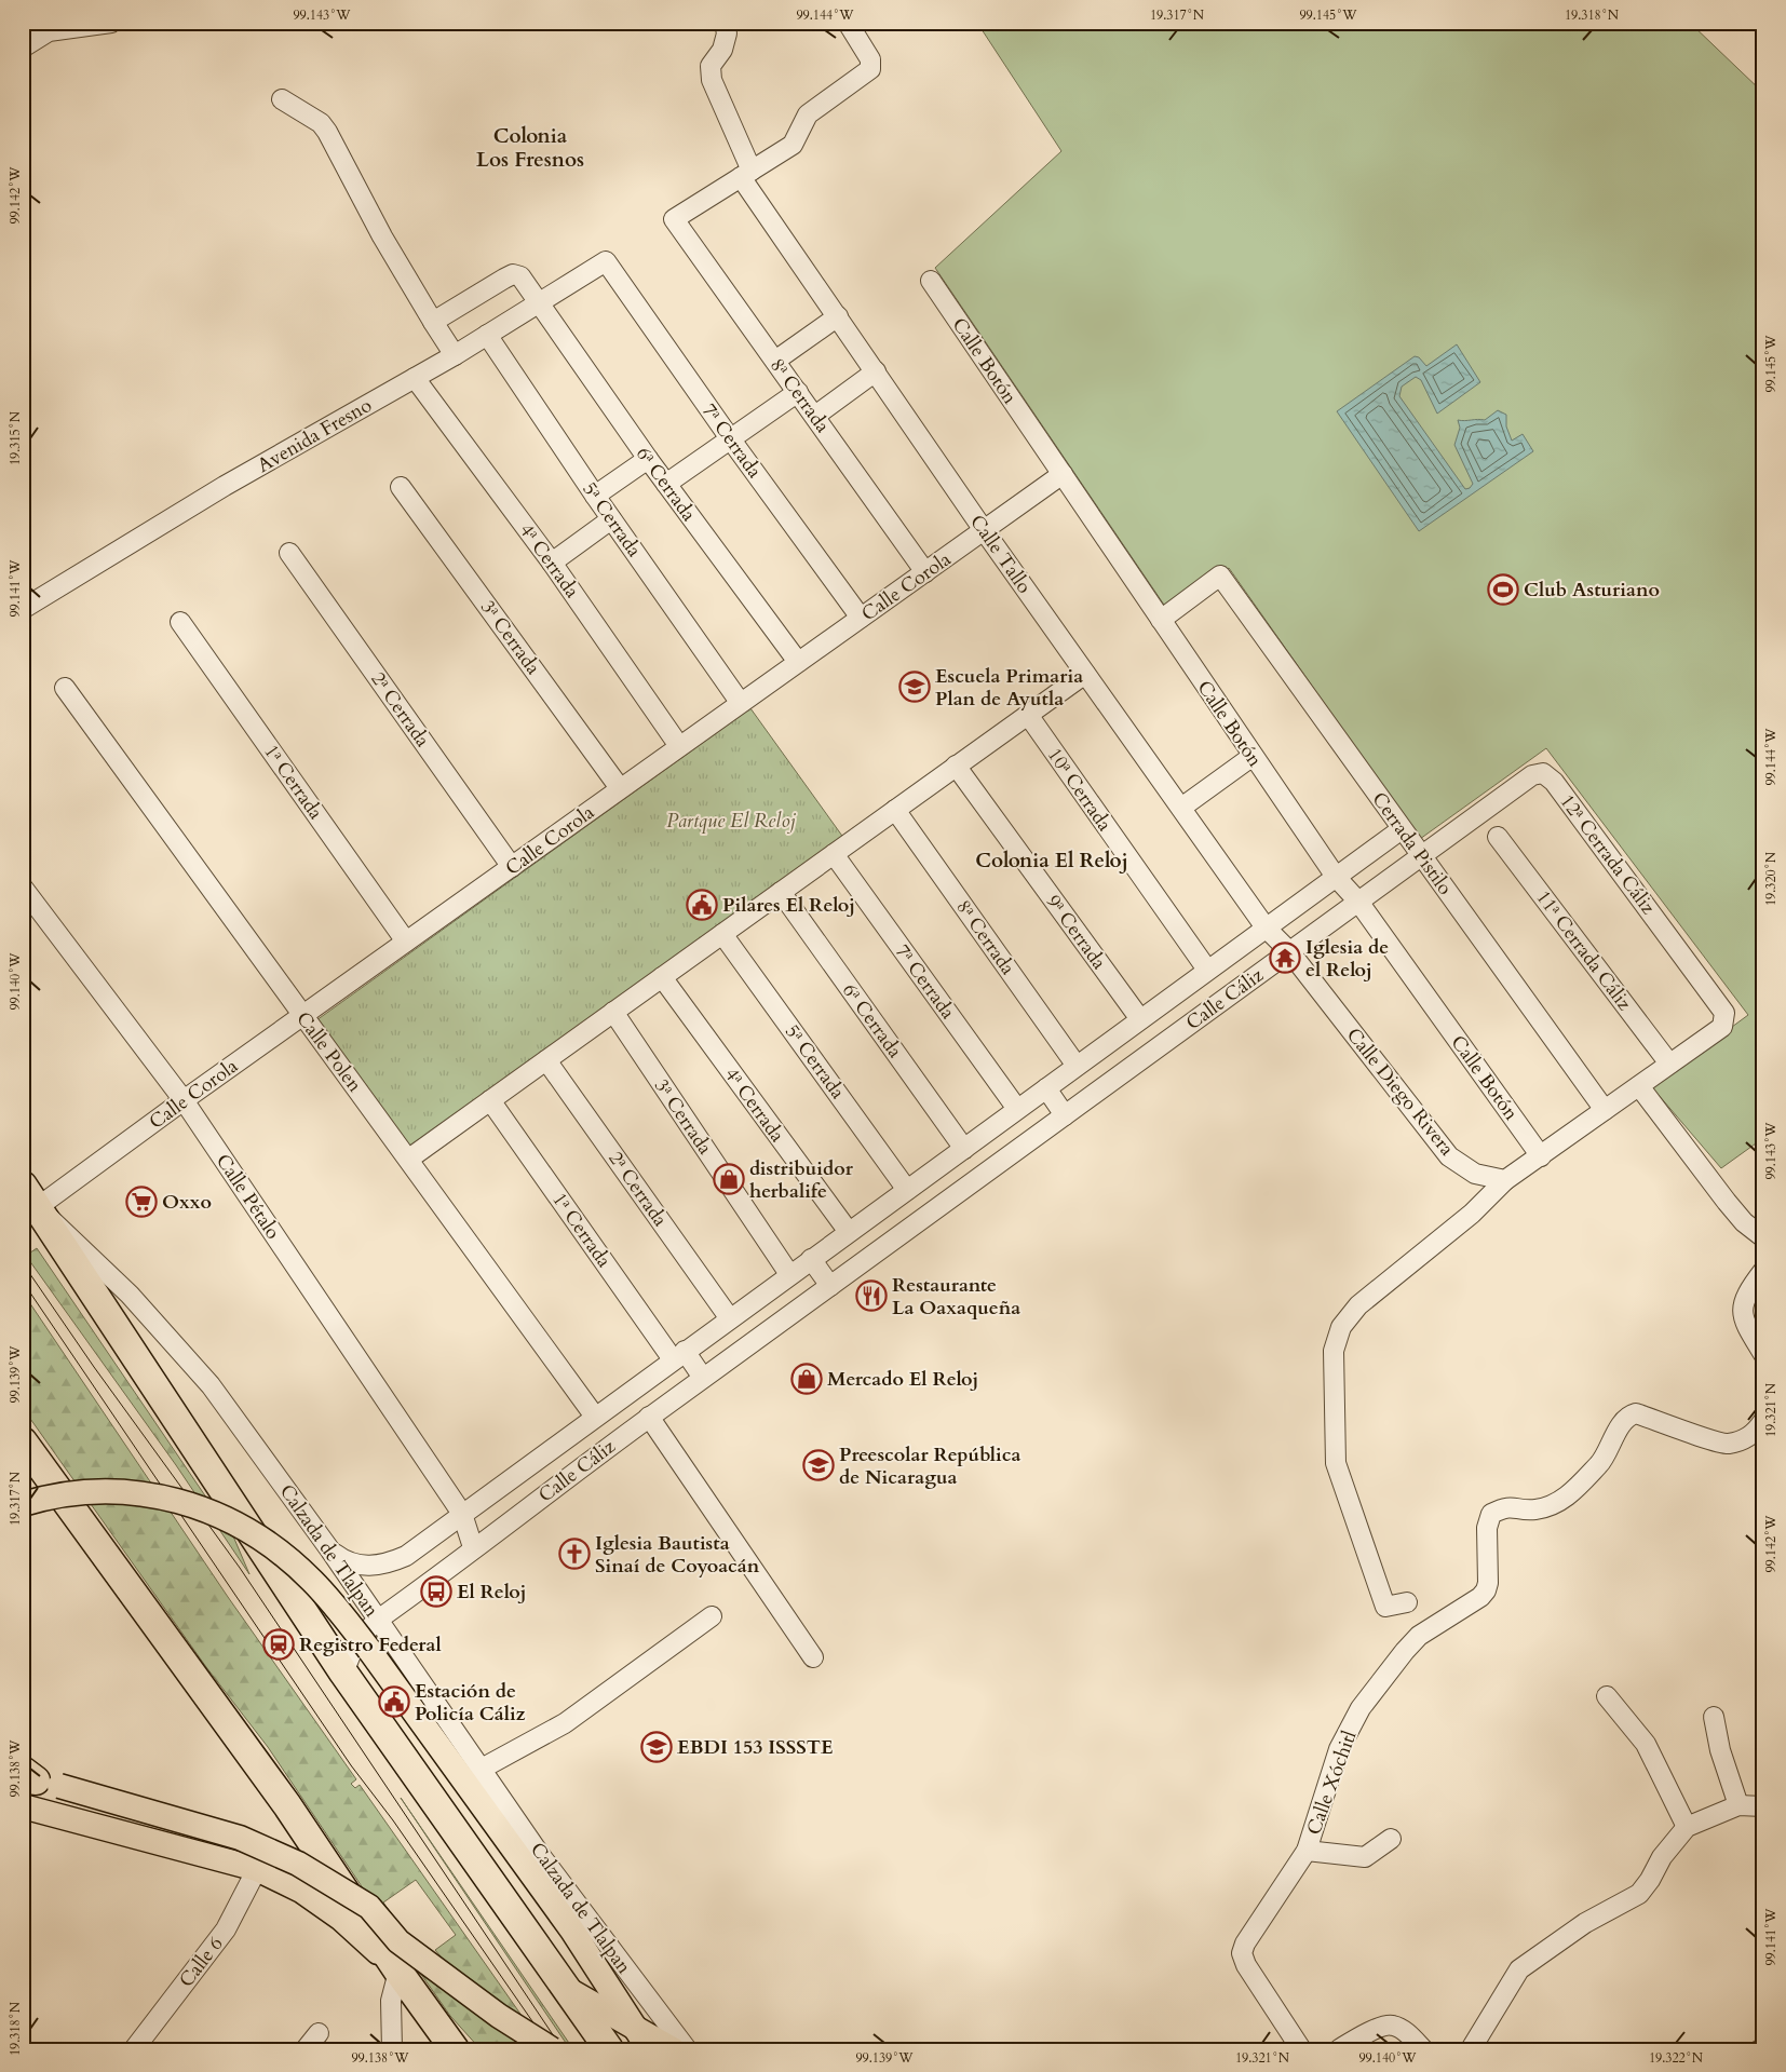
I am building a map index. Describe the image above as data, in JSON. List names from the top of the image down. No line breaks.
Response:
{"streets":{"street":["Calle Botón","8ª Cerrada","Avenida Fresno","7ª Cerrada","6ª Cerrada","5ª Cerrada","Calle Tallo","4ª Cerrada","Calle Corola","3ª Cerrada","2ª Cerrada","1ª Cerrada","10ª Cerrada","Cerrada Pistilo","12ª Cerrada Cáliz","9ª Cerrada","11ª Cerrada Cáliz","Calle Cáliz","Calle Polen","Calle Diego Rivera","Calle Pétalo","Calzada de Tlalpan","Calle Xóchitl","Calle 6"]},"crossings":[["Calle Botón","Calle Corola"],["Calle Botón","Cerrada Pistilo"],["Calle Botón","Calle Cáliz"],["8ª Cerrada","Calle Tallo"],["8ª Cerrada","Calle Corola"],["8ª Cerrada","Calle Cáliz"],["Avenida Fresno","7ª Cerrada"],["Avenida Fresno","6ª Cerrada"],["Avenida Fresno","5ª Cerrada"],["Avenida Fresno","4ª Cerrada"],["7ª Cerrada","Calle Corola"],["7ª Cerrada","Calle Cáliz"],["6ª Cerrada","Calle Corola"],["6ª Cerrada","Calle Cáliz"],["5ª Cerrada","Calle Corola"],["5ª Cerrada","Calle Cáliz"],["Calle Tallo","Calle Corola"],["Calle Tallo","Calle Cáliz"],["Calle Tallo","Calle Diego Rivera"],["4ª Cerrada","Calle Corola"],["4ª Cerrada","Calle Cáliz"],["Calle Corola","3ª Cerrada"],["Calle Corola","2ª Cerrada"],["Calle Corola","1ª Cerrada"],["Calle Corola","Calle Polen"],["Calle Corola","Calle Pétalo"],["Calle Corola","Calzada de Tlalpan"],["3ª Cerrada","Calle Cáliz"],["2ª Cerrada","Calle Cáliz"],["1ª Cerrada","Calle Cáliz"],["10ª Cerrada","Calle Cáliz"],["Cerrada Pistilo","Calle Cáliz"],["12ª Cerrada Cáliz","11ª Cerrada Cáliz"],["12ª Cerrada Cáliz","Calle Cáliz"],["9ª Cerrada","Calle Cáliz"],["Calle Cáliz","Calle Polen"],["Calle Cáliz","Calle Diego Rivera"],["Calle Cáliz","Calle Pétalo"],["Calle Cáliz","Calzada de Tlalpan"]],"districts":["Colonia Los Fresnos","Colonia El Reloj"],"parks":["Partque El Reloj"],"places":{"sports":["Club Asturiano"],"school or university":["Escuela Primaria Plan de Ayutla","Preescolar República de Nicaragua","EBDI 153 ISSSTE"],"public building":["Pilares El Reloj","Estación de Policía Cáliz"],"temple":["Iglesia de el Reloj"],"shop":["distribuidor herbalife","Mercado El Reloj"],"supermarket":["Oxxo"],"restaurant":["Restaurante La Oaxaqueña"],"church":["Iglesia Bautista Sinaí de Coyoacán"],"bus stop":["El Reloj"],"station":["Registro Federal"]},"coordinates":["99.143°W","99.144°W","19.317°N","99.145°W","19.318°N","99.142°W","19.315°N","99.141°W","19.320°N","99.140°W","99.139°W","19.321°N","99.138°W","19.322°N"]}
